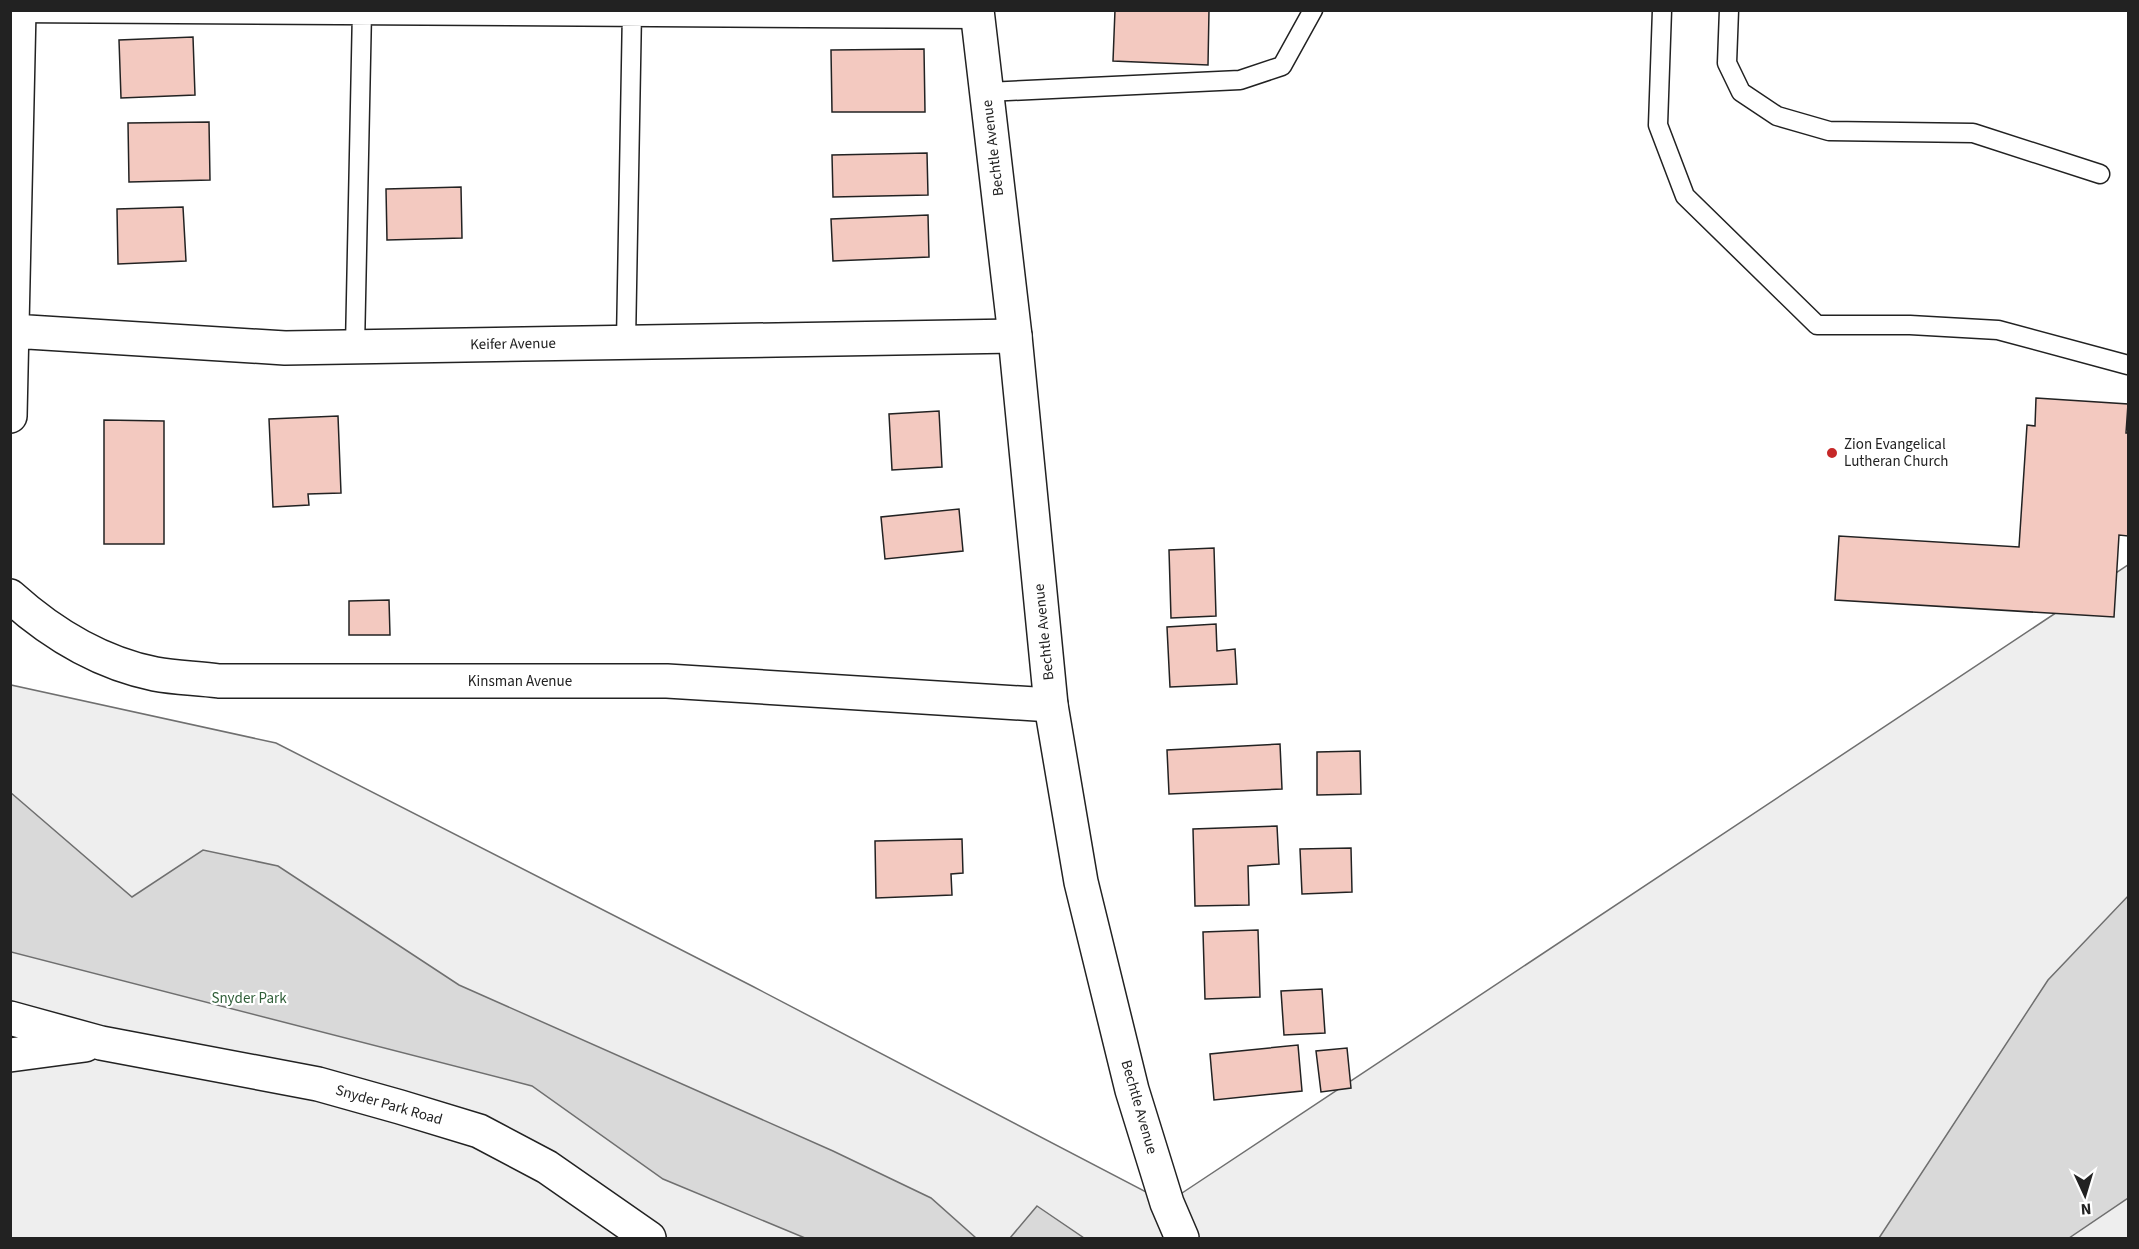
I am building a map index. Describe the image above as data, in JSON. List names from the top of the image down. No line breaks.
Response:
{"streets":{"street":["Bechtle Avenue","Keifer Avenue","Kinsman Avenue","Snyder Park Road"]},"crossings":[["Bechtle Avenue","Keifer Avenue"],["Bechtle Avenue","Kinsman Avenue"]],"parks":["Snyder Park"],"places":["Zion Evangelical Lutheran Church"],"north":"bottom"}
